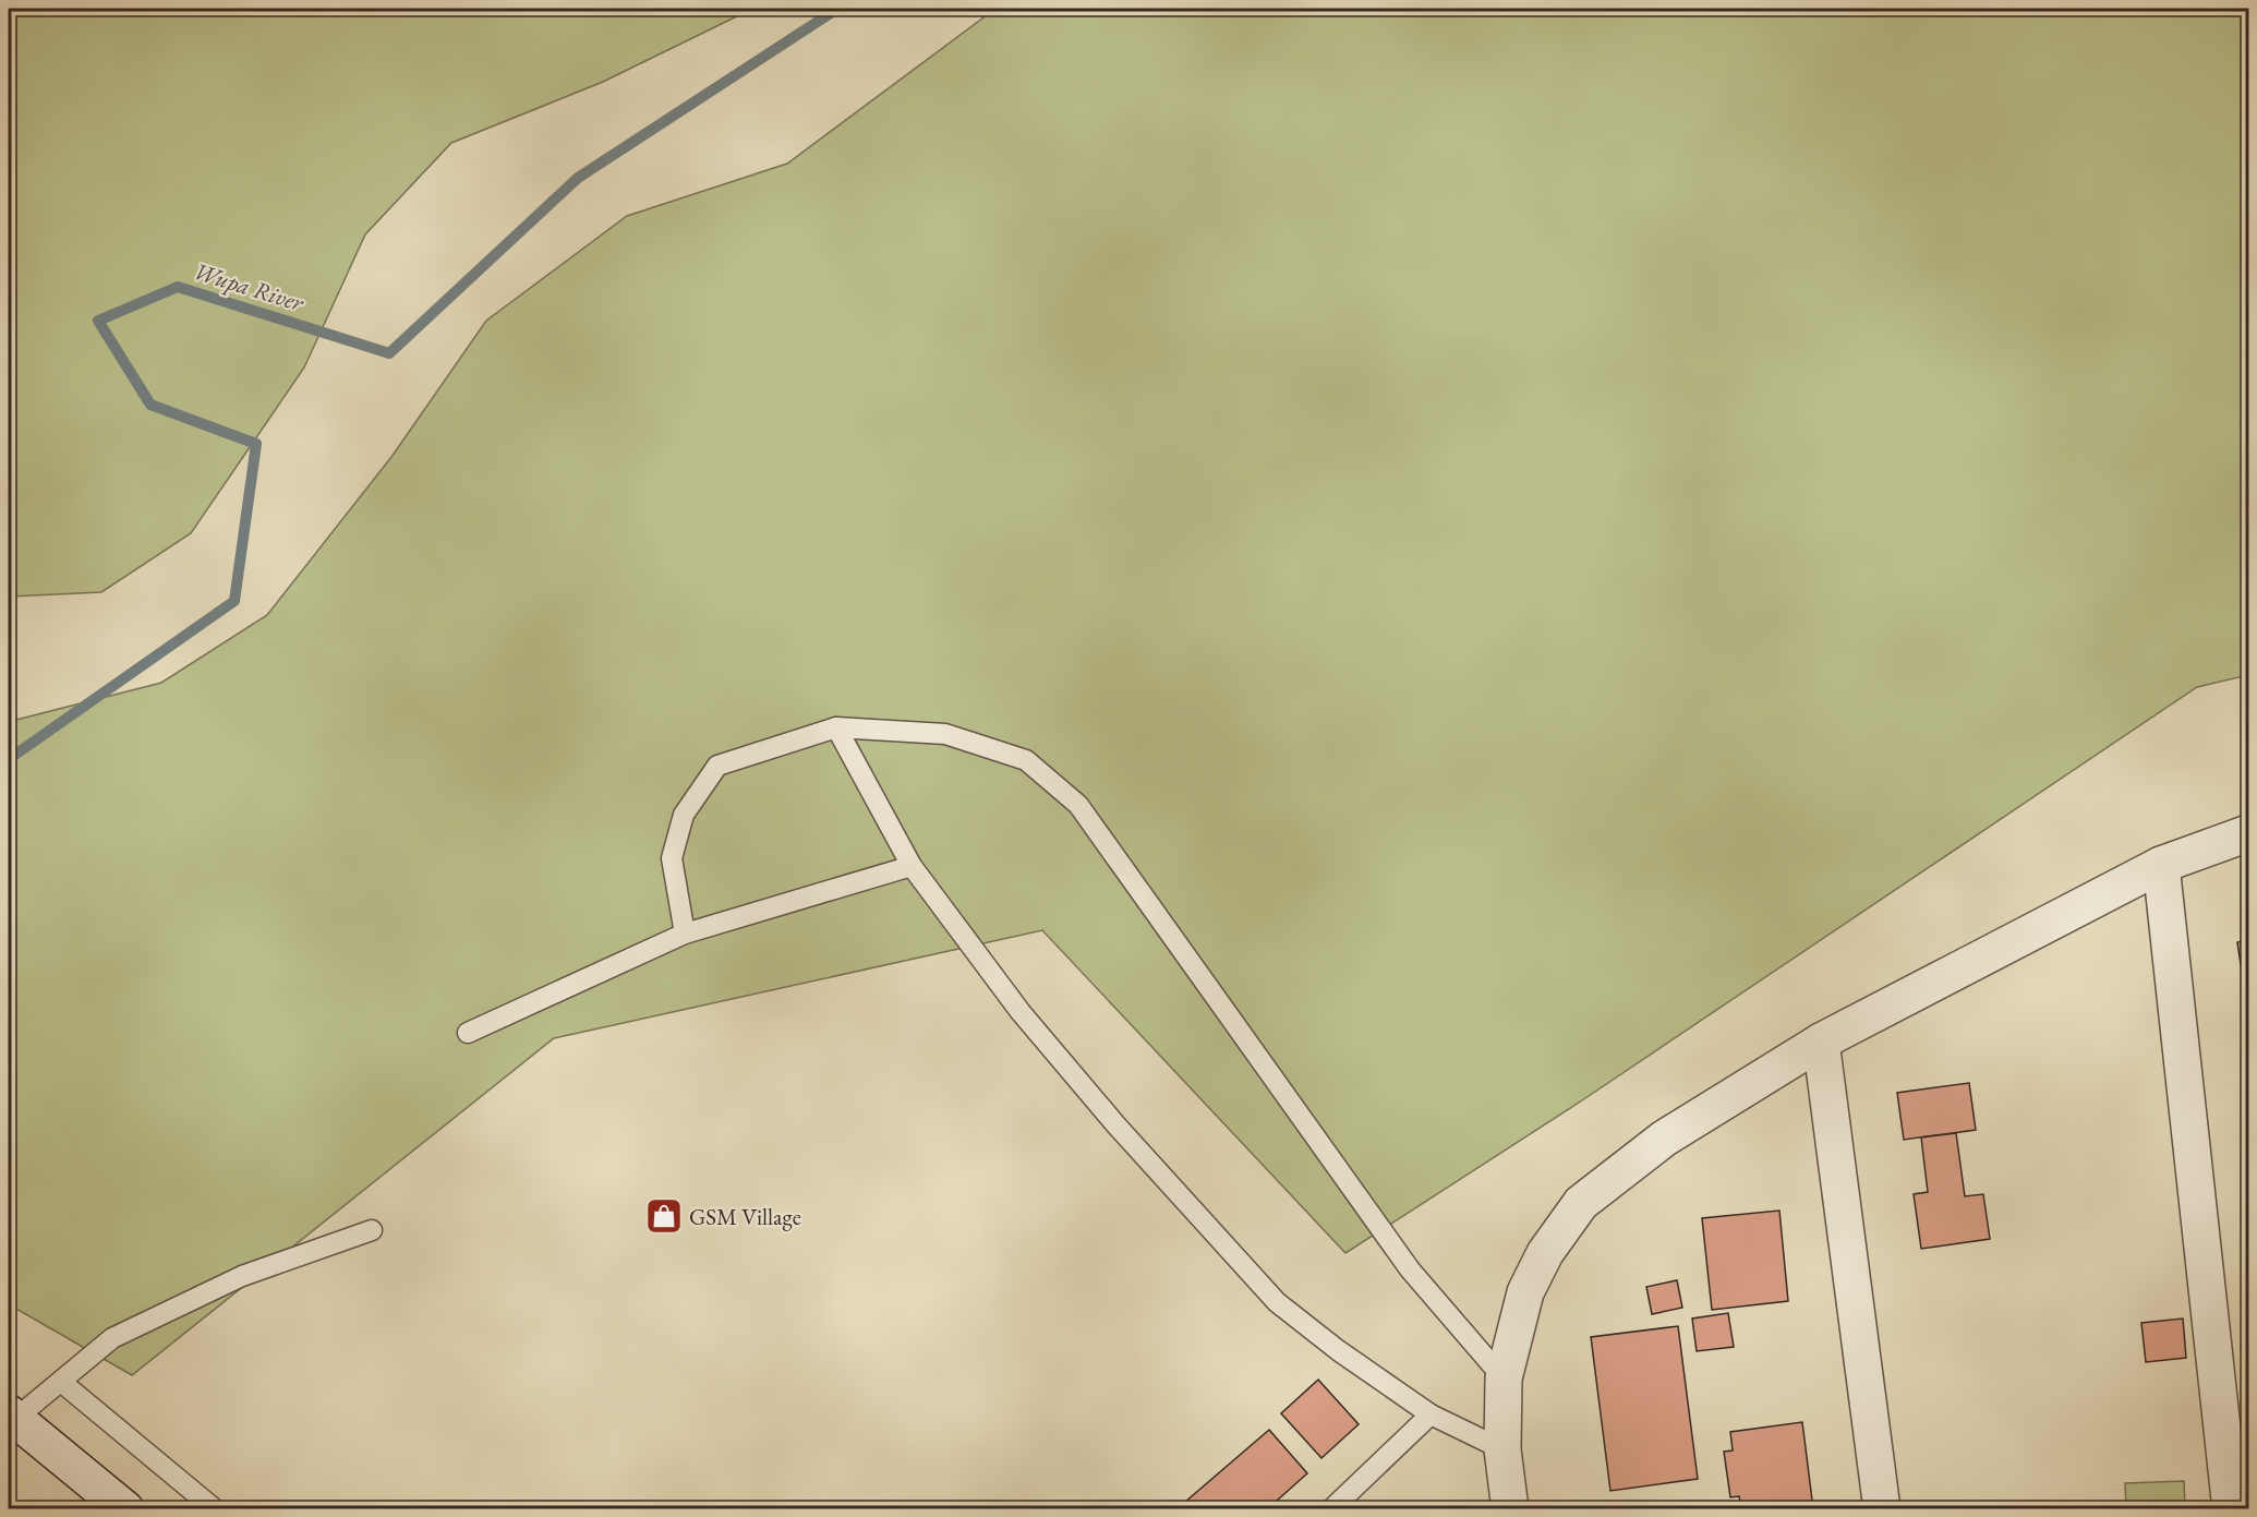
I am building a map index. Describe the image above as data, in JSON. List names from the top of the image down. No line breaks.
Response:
{"water":["Wupa River"],"places":{"shop":["GSM Village"]}}
